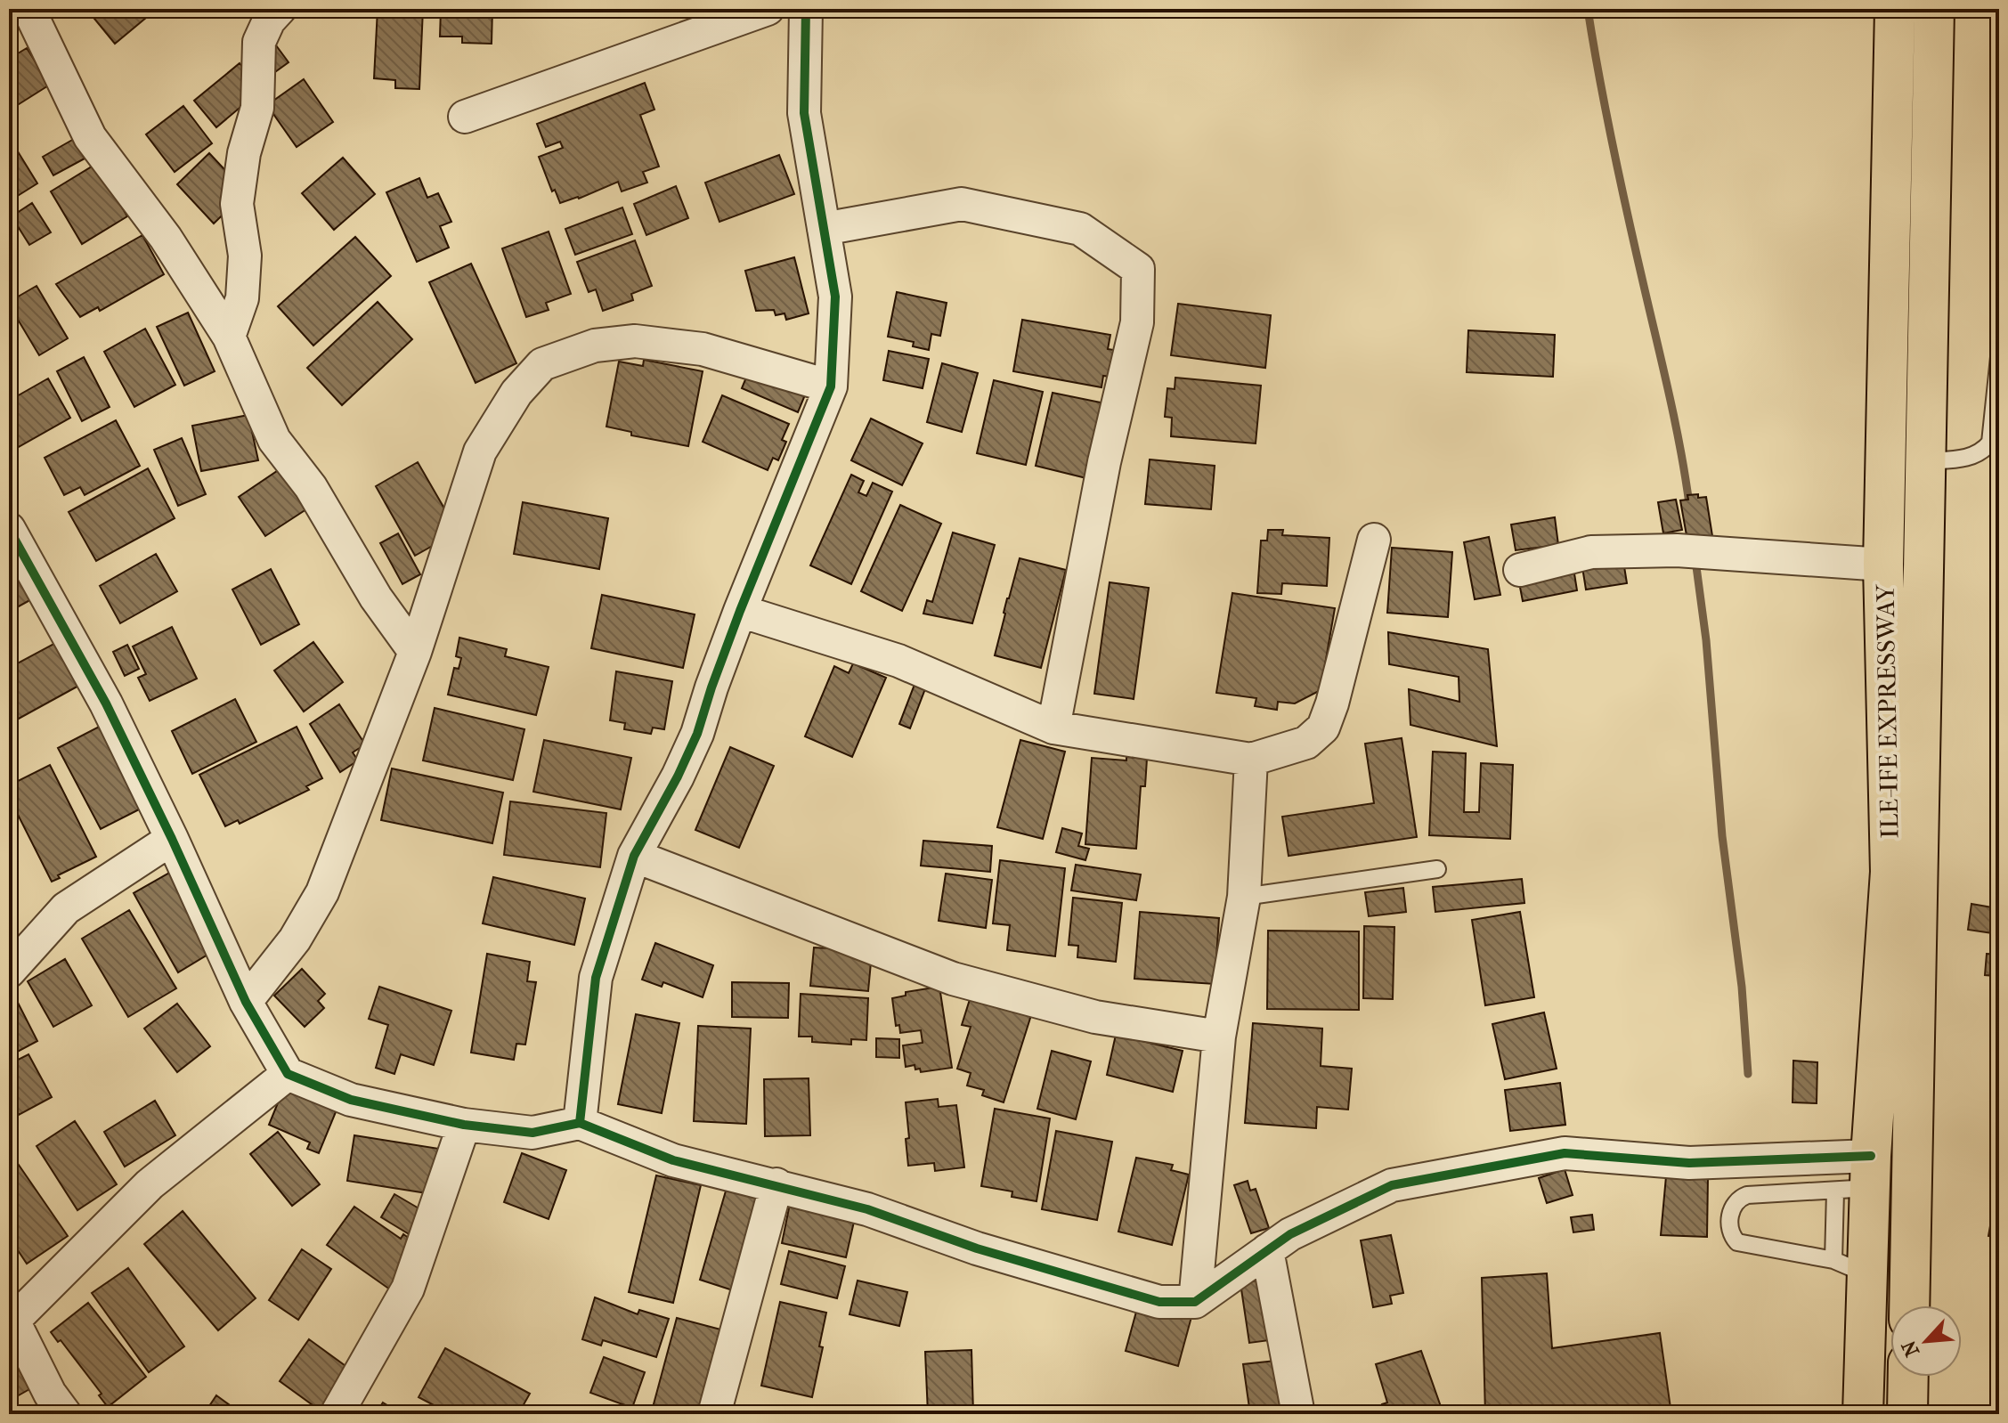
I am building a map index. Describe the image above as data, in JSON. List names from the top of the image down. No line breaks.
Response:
{"streets":{"highway":["ILE-IFE EXPRESSWAY"]},"north":"bottom left"}
